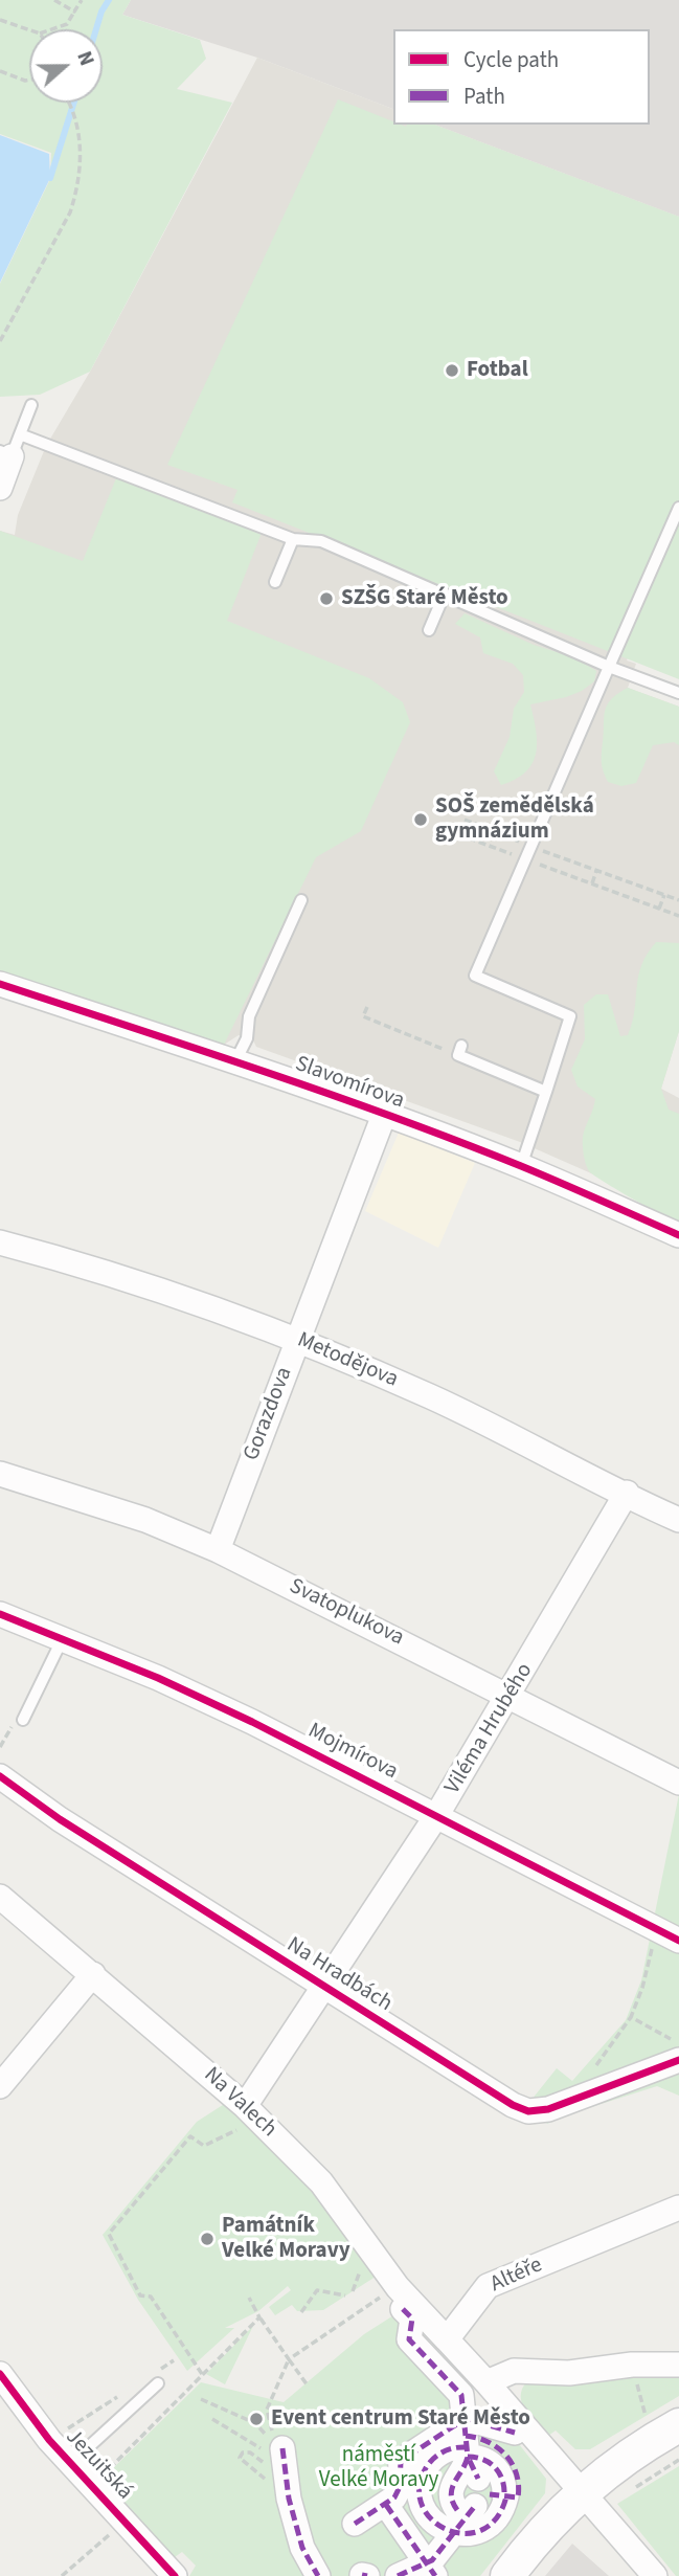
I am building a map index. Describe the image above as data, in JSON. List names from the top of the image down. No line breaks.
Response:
{"streets":{"street":["Slavomírova","Metodějova","Gorazdova","Svatoplukova","Viléma Hrubého","Mojmírova","Na Hradbách","Na Valech","Altéře","Jezuitská"]},"crossings":[["Slavomírova","Gorazdova"],["Metodějova","Gorazdova"],["Metodějova","Viléma Hrubého"],["Gorazdova","Svatoplukova"],["Svatoplukova","Viléma Hrubého"],["Viléma Hrubého","Mojmírova"],["Viléma Hrubého","Na Hradbách"],["Viléma Hrubého","Na Valech"],["Na Valech","Altéře"]],"parks":["náměstí Velké Moravy"],"places":["Fotbal","SZŠG Staré Město","SOŠ zemědělská gymnázium","Památník Velké Moravy","Event centrum Staré Město"],"legend":["Cycle path","Path"],"north":"right"}
